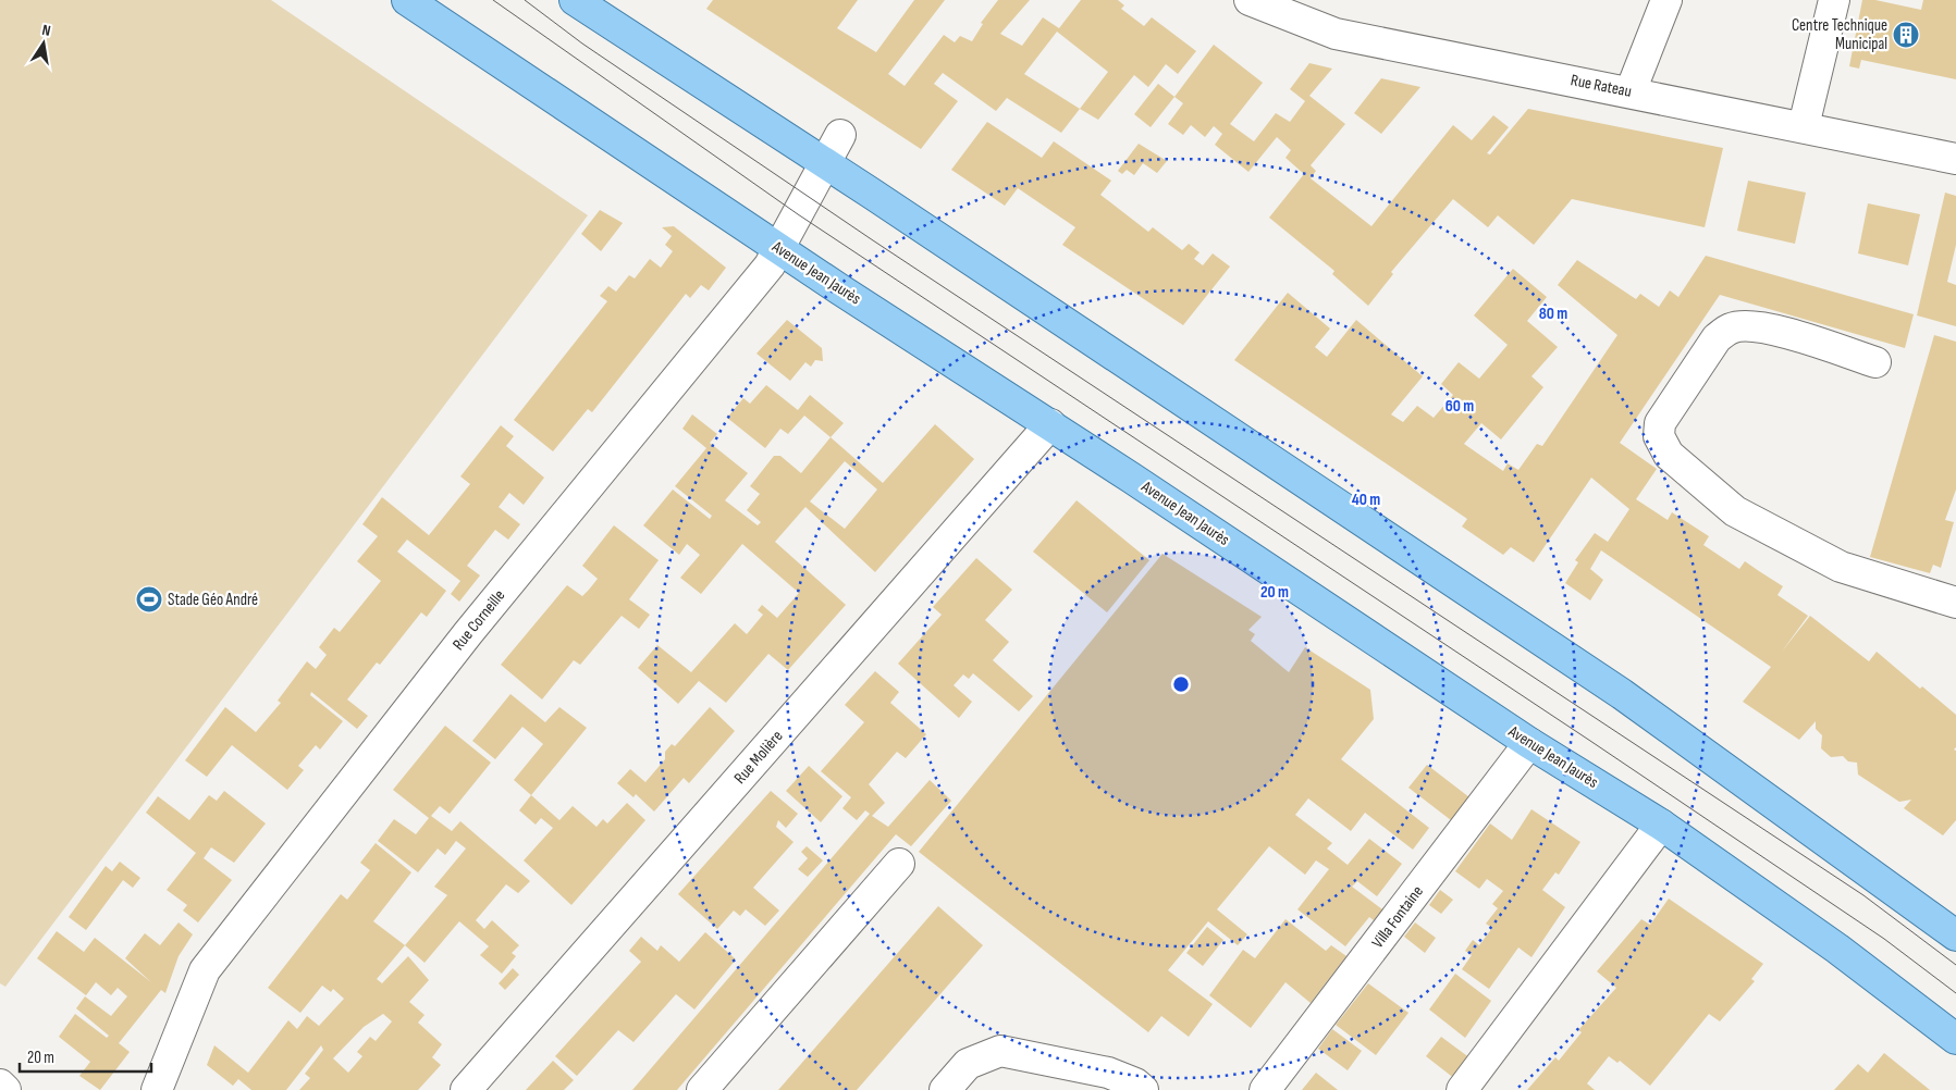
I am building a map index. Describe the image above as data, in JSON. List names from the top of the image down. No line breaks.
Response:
{"streets":{"main road":["Avenue Jean Jaurès"],"street":["Rue Rateau","Rue Corneille","Rue Molière","Villa Fontaine"]},"crossings":[["Avenue Jean Jaurès","Rue Corneille"],["Avenue Jean Jaurès","Rue Molière"],["Avenue Jean Jaurès","Villa Fontaine"]],"places":{"building":["Centre Technique Municipal"],"sports":["Stade Géo André"]},"scale_bar":"20 m","north":"top","rings":["80 m","60 m","40 m","20 m"]}
